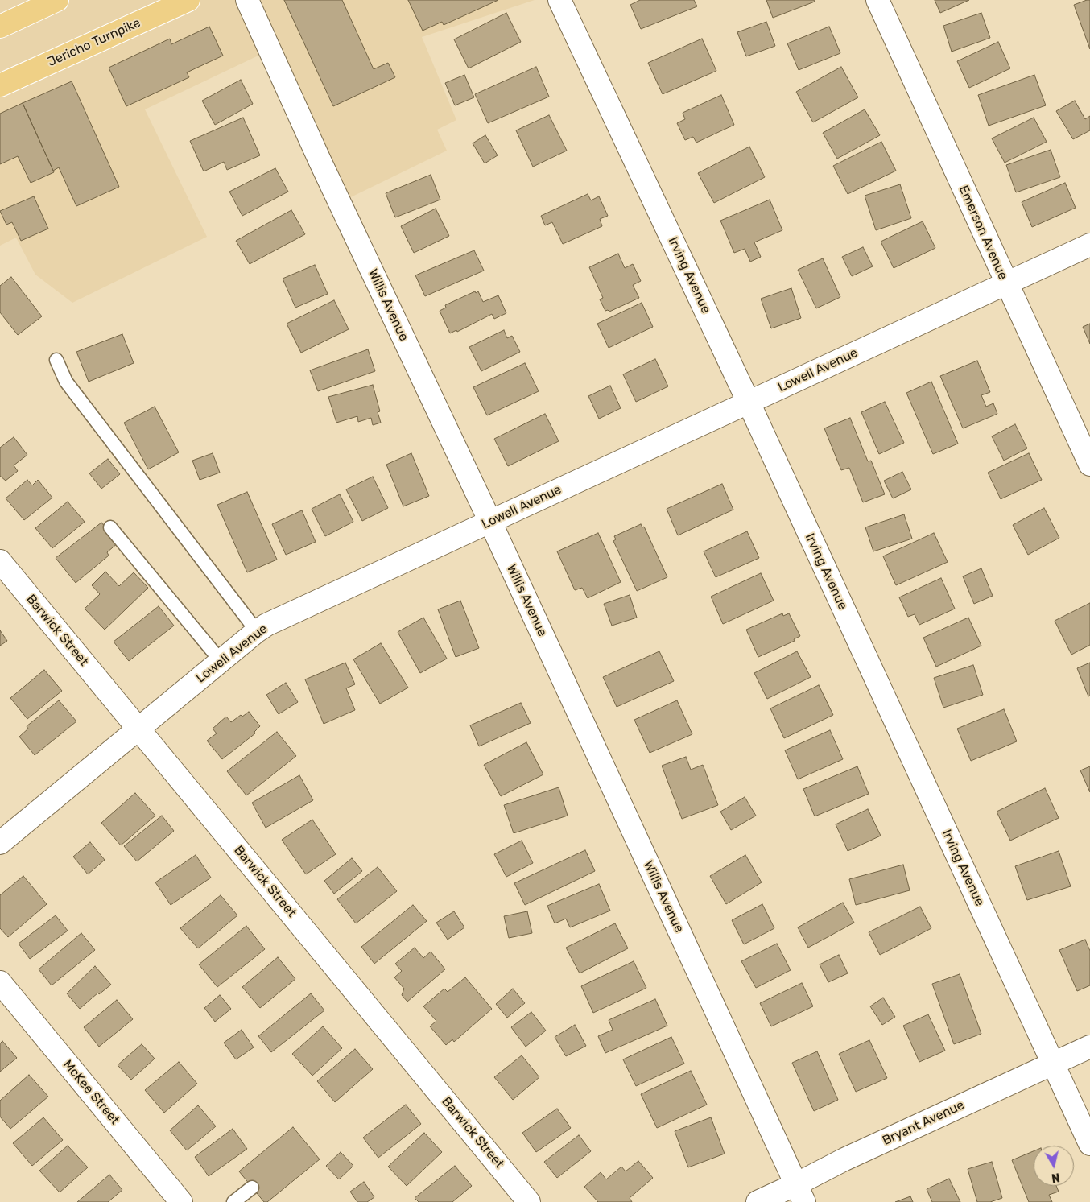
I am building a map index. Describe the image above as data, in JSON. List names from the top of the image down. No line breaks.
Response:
{"streets":{"main road":["Jericho Turnpike"],"street":["Emerson Avenue","Irving Avenue","Willis Avenue","Lowell Avenue","Barwick Street","McKee Street","Bryant Avenue"]},"crossings":[["Emerson Avenue","Lowell Avenue"],["Irving Avenue","Lowell Avenue"],["Irving Avenue","Bryant Avenue"],["Willis Avenue","Lowell Avenue"],["Willis Avenue","Bryant Avenue"],["Lowell Avenue","Barwick Street"]],"north":"bottom"}
